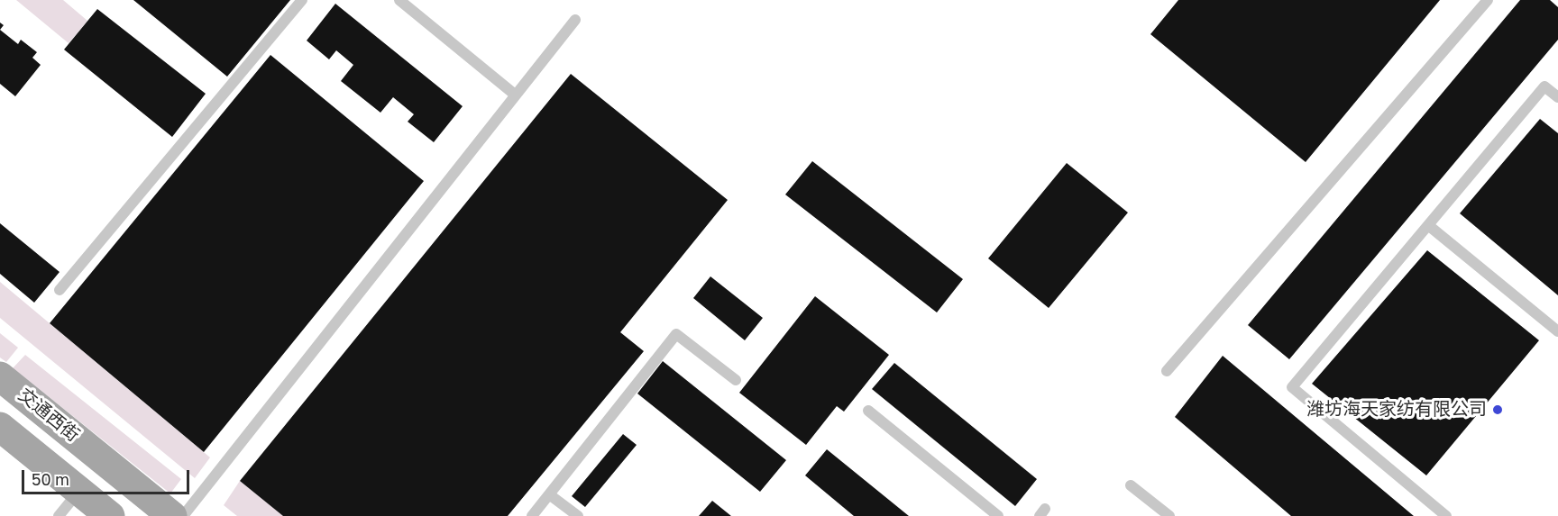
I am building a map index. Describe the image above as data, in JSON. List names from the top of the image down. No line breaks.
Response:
{"streets":{"main road":["交通西街"]},"places":["潍坊海天家纺有限公司"],"scale_bar":"50 m"}
